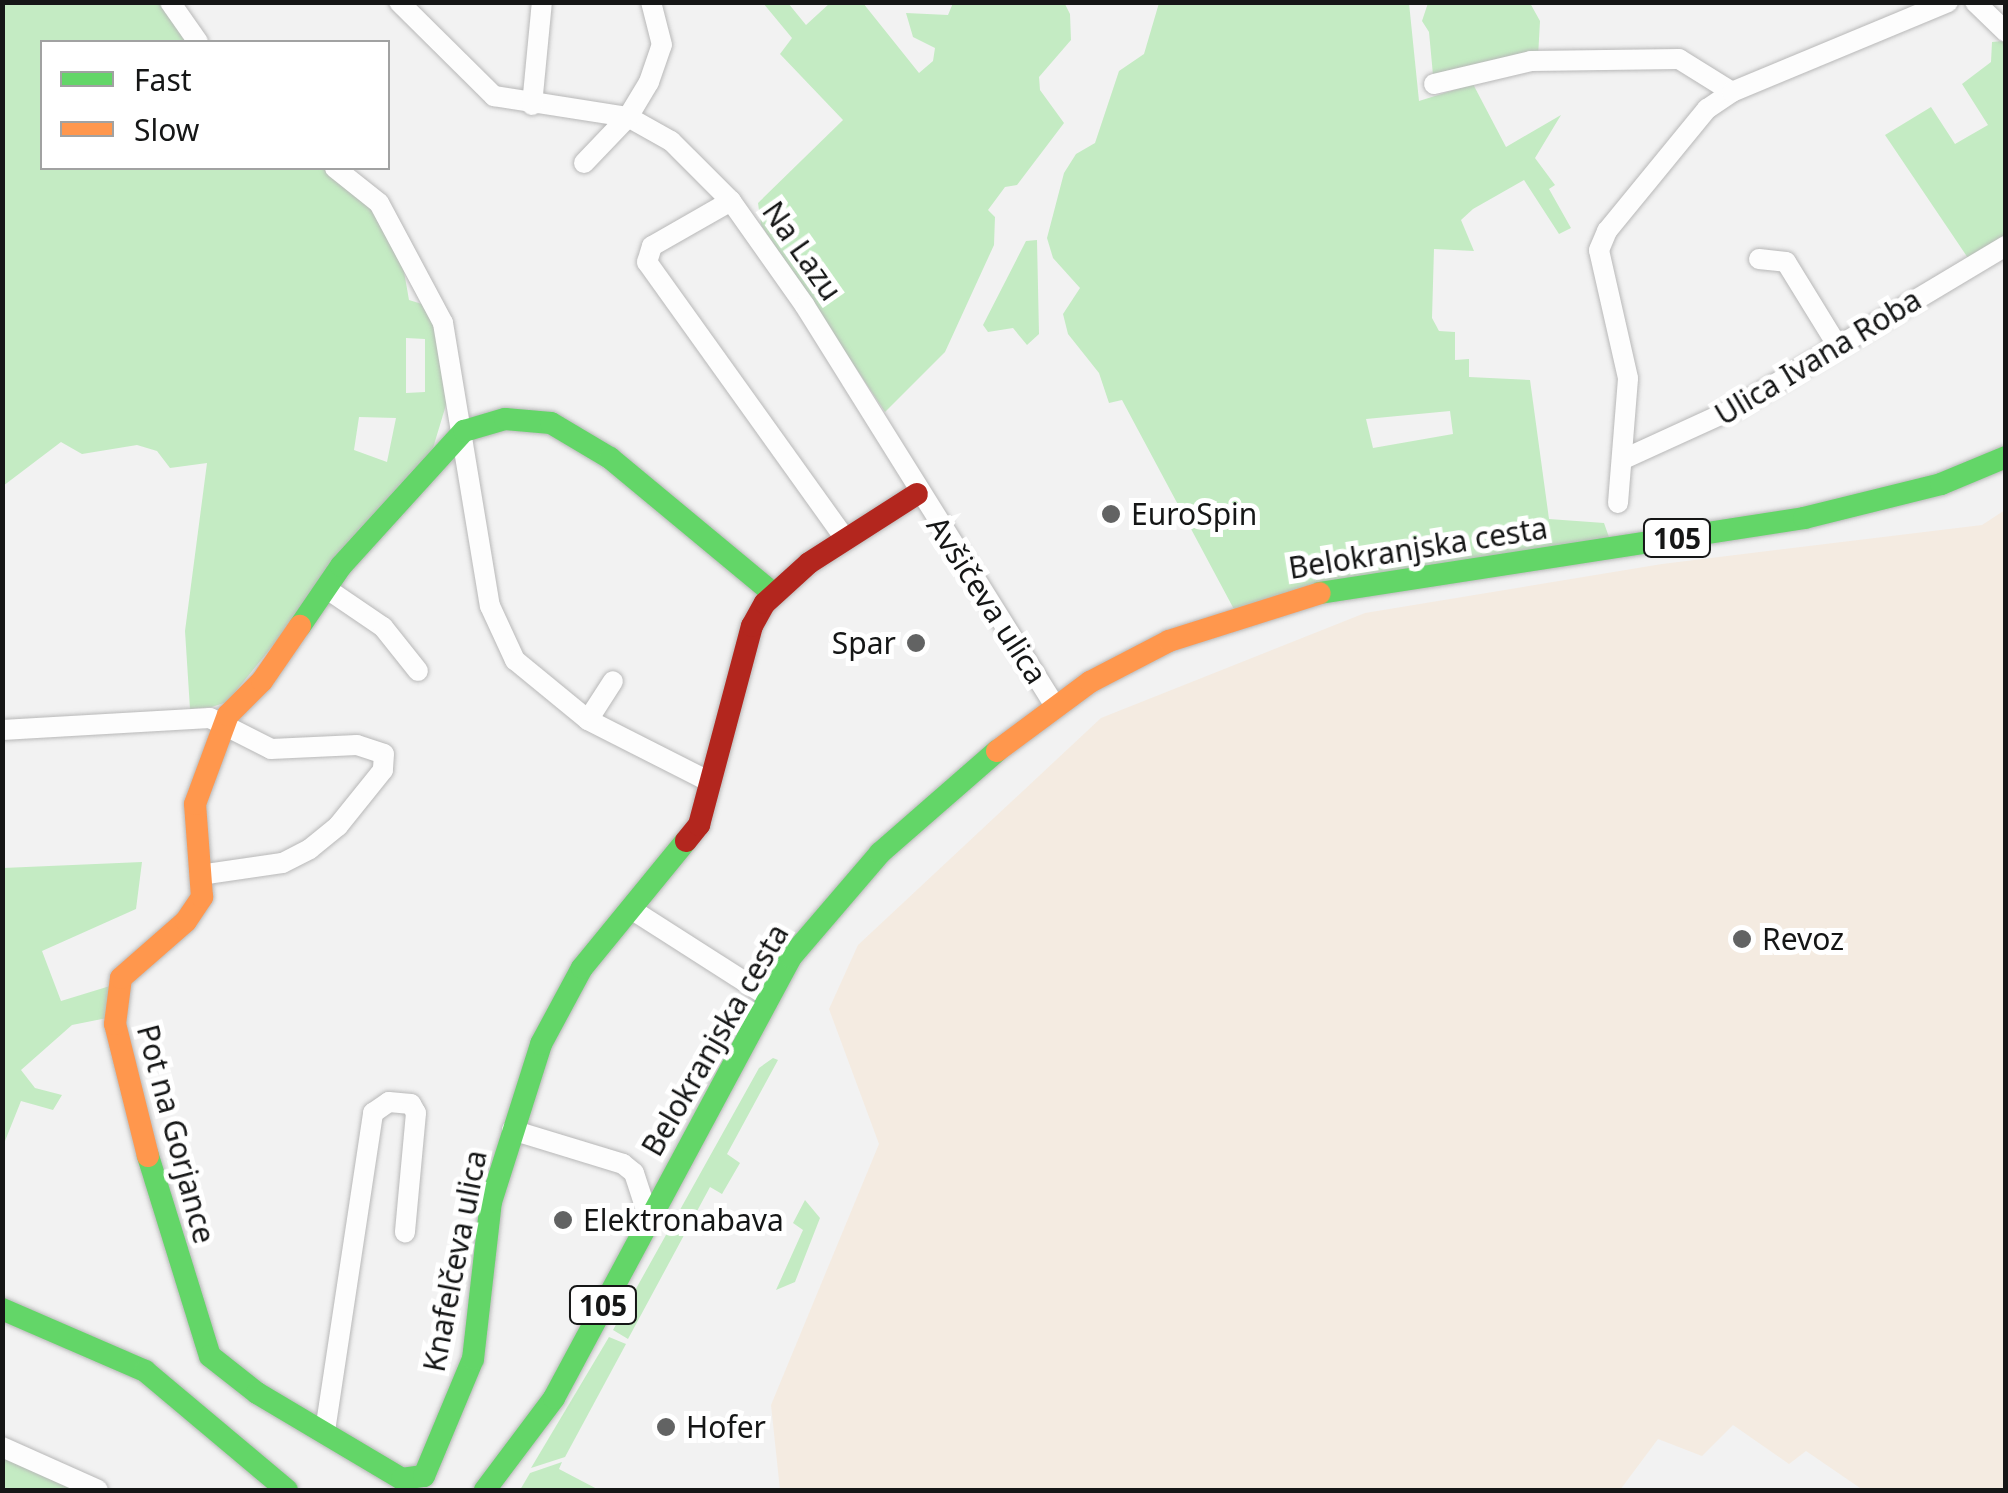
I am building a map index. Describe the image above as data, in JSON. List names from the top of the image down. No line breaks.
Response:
{"streets":{"street":["Na Lazu","Ulica Ivana Roba","105","Belokranjska cesta","Avšičeva ulica","Pot na Gorjance","Knafelčeva ulica"]},"crossings":[["Na Lazu","Avšičeva ulica"],["Belokranjska cesta","Avšičeva ulica"],["Pot na Gorjance","Knafelčeva ulica"]],"places":["EuroSpin","Spar","Revoz","Elektronabava","Hofer"],"legend":["Fast","Slow"]}
